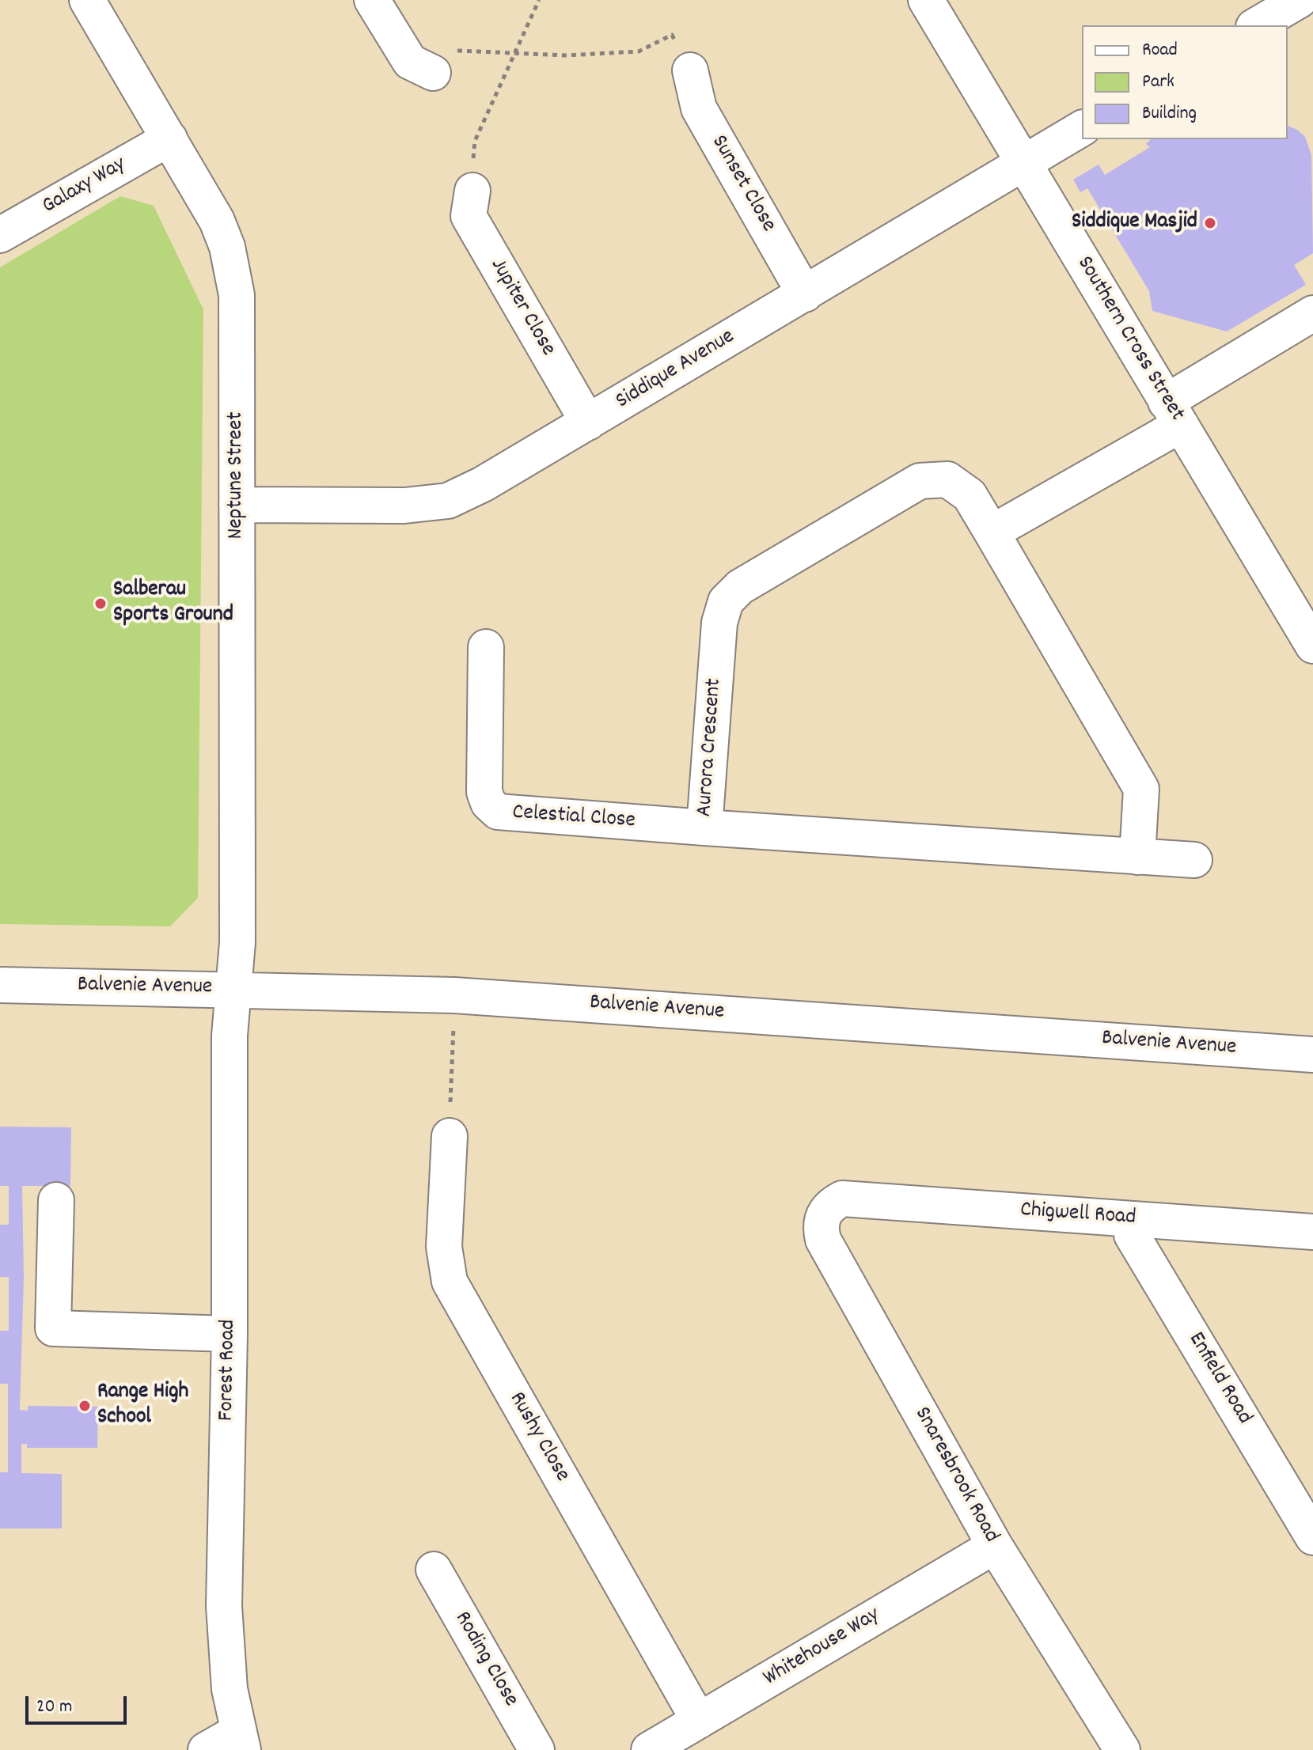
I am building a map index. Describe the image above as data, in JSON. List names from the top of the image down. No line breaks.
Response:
{"streets":{"street":["Sunset Close","Galaxy Way","Jupiter Close","Southern Cross Street","Siddique Avenue","Neptune Street","Aurora Crescent","Celestial Close","Balvenie Avenue","Chigwell Road","Forest Road","Enfield Road","Rushy Close","Snaresbrook Road","Whitehouse Way","Roding Close"]},"crossings":[["Sunset Close","Siddique Avenue"],["Galaxy Way","Neptune Street"],["Jupiter Close","Siddique Avenue"],["Southern Cross Street","Siddique Avenue"],["Siddique Avenue","Neptune Street"],["Neptune Street","Balvenie Avenue"],["Neptune Street","Forest Road"],["Aurora Crescent","Celestial Close"],["Balvenie Avenue","Forest Road"],["Chigwell Road","Enfield Road"],["Chigwell Road","Snaresbrook Road"],["Rushy Close","Whitehouse Way"],["Snaresbrook Road","Whitehouse Way"]],"places":["Siddique Masjid","Salberau Sports Ground","Range High School"],"legend":["Road","Park","Building"],"scale_bar":"20 m"}
